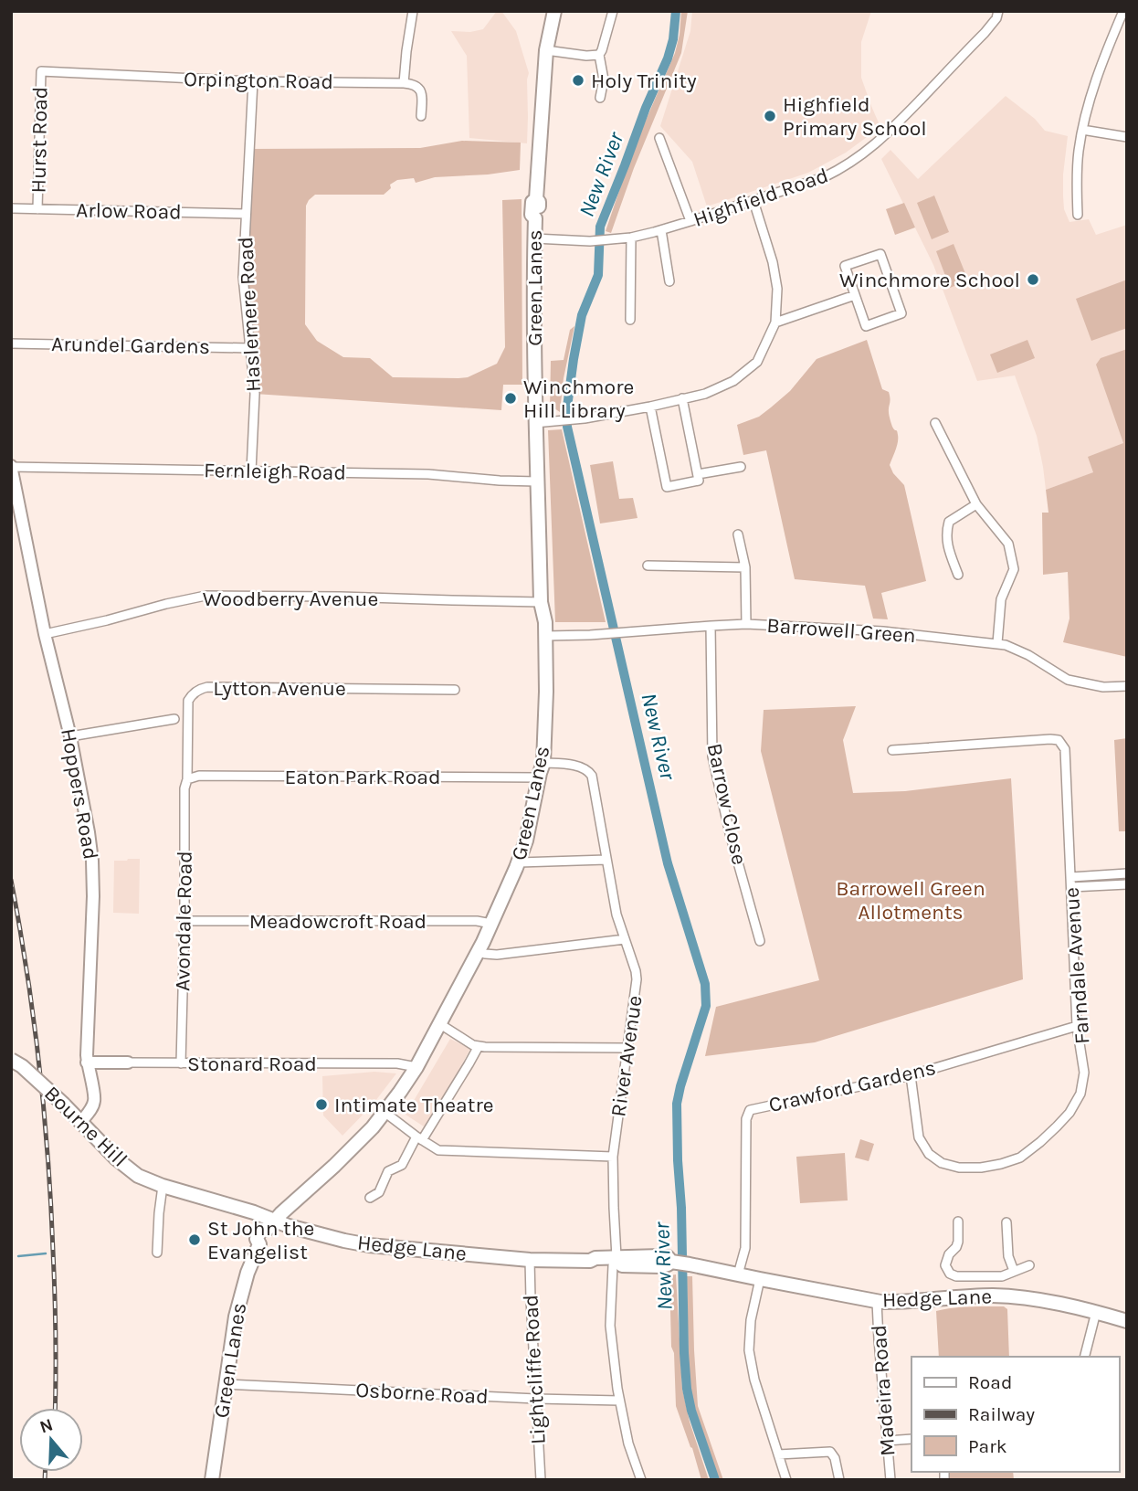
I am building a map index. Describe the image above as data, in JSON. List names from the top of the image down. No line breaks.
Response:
{"streets":{"main road":["Green Lanes","Bourne Hill","Hedge Lane"],"street":["Orpington Road","Hurst Road","Highfield Road","Arlow Road","Haslemere Road","Arundel Gardens","Fernleigh Road","Woodberry Avenue","Barrowell Green","Lytton Avenue","Eaton Park Road","Hoppers Road","Barrow Close","Avondale Road","Meadowcroft Road","Farndale Avenue","River Avenue","Stonard Road","Crawford Gardens","Lightcliffe Road","Madeira Road","Osborne Road"]},"crossings":[["Orpington Road","Hurst Road"],["Orpington Road","Haslemere Road"],["Hurst Road","Arlow Road"],["Highfield Road","Green Lanes"],["Arlow Road","Haslemere Road"],["Green Lanes","Fernleigh Road"],["Green Lanes","Woodberry Avenue"],["Green Lanes","Barrowell Green"],["Green Lanes","Eaton Park Road"],["Green Lanes","Meadowcroft Road"],["Green Lanes","River Avenue"],["Green Lanes","Stonard Road"],["Green Lanes","Bourne Hill"],["Green Lanes","Hedge Lane"],["Green Lanes","Osborne Road"],["Haslemere Road","Arundel Gardens"],["Haslemere Road","Fernleigh Road"],["Fernleigh Road","Hoppers Road"],["Woodberry Avenue","Hoppers Road"],["Barrowell Green","Barrow Close"],["Lytton Avenue","Eaton Park Road"],["Lytton Avenue","Avondale Road"],["Eaton Park Road","Avondale Road"],["Hoppers Road","Stonard Road"],["Hoppers Road","Bourne Hill"],["Avondale Road","Meadowcroft Road"],["Avondale Road","Stonard Road"],["Farndale Avenue","Crawford Gardens"],["River Avenue","Hedge Lane"],["River Avenue","Osborne Road"],["Crawford Gardens","Hedge Lane"],["Bourne Hill","Hedge Lane"],["Hedge Lane","Lightcliffe Road"],["Hedge Lane","Madeira Road"],["Lightcliffe Road","Osborne Road"]],"water":["New River"],"parks":["Barrowell Green Allotments"],"places":["Holy Trinity","Highfield Primary School","Winchmore School","Winchmore Hill Library","Intimate Theatre","St John the Evangelist"],"legend":["Road","Railway","Park"],"north":"top"}
